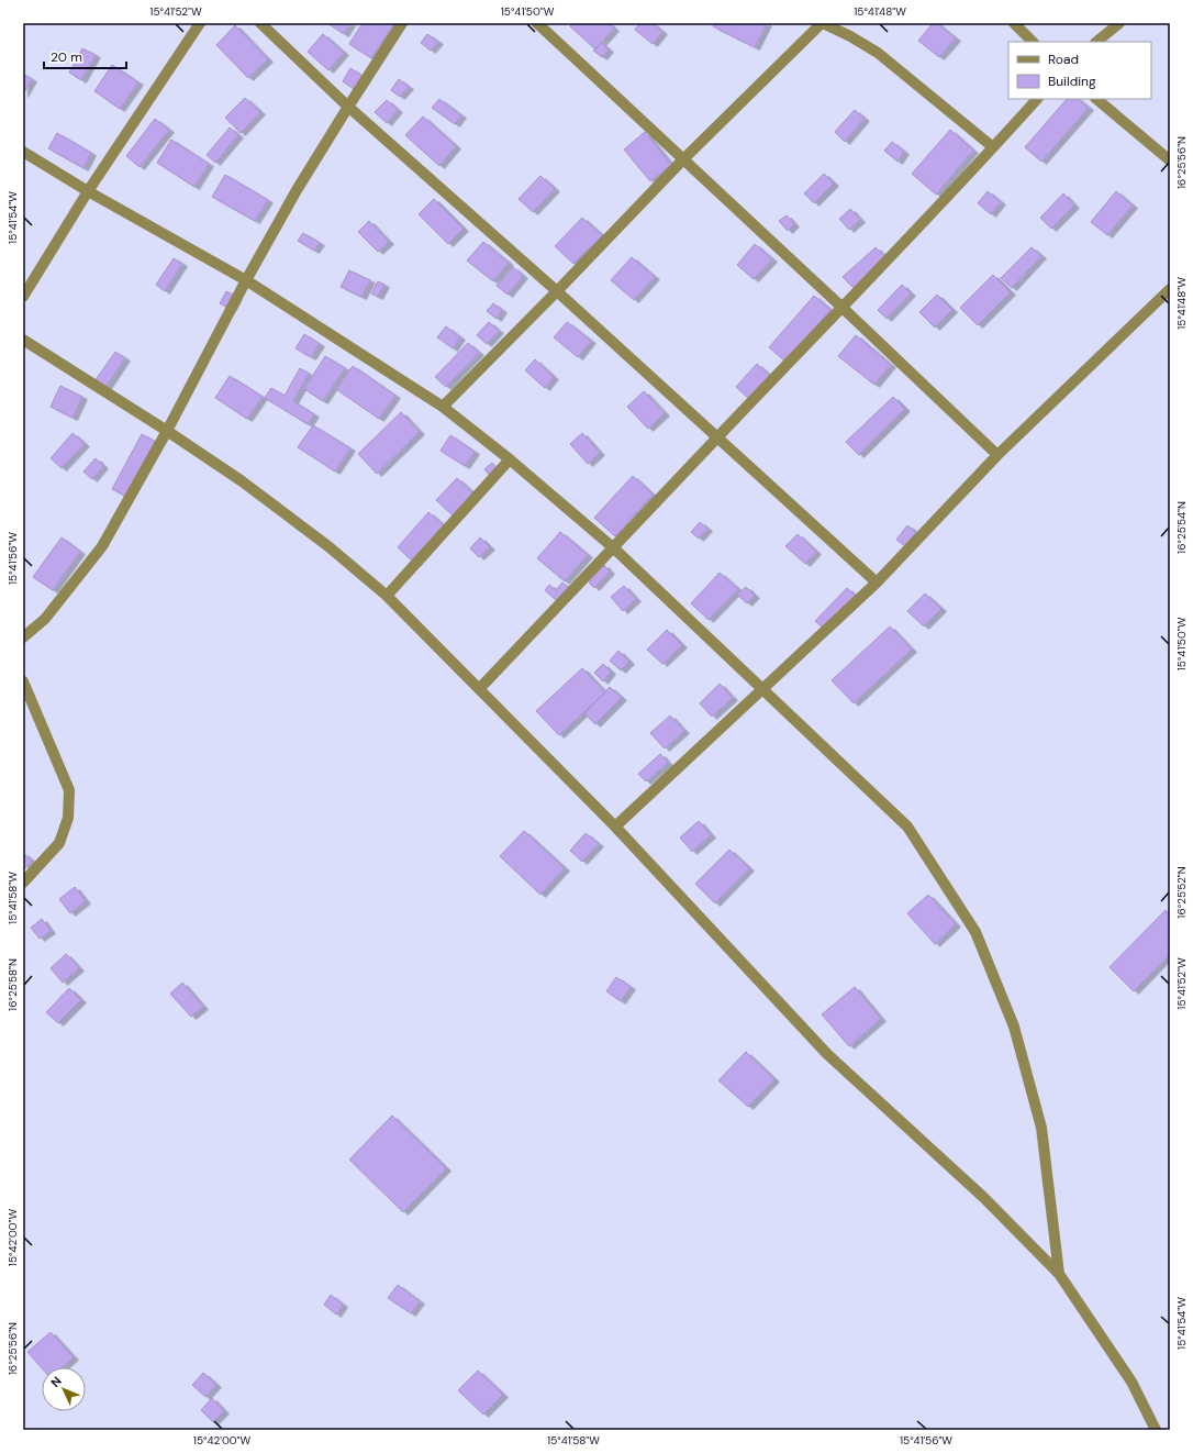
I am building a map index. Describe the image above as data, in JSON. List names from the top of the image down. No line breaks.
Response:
{"legend":["Road","Building"],"scale_bar":"20 m","north":"top left","coordinates":["15°41'52\"W","15°41'50\"W","15°41'48\"W","16°25'56\"N","15°41'54\"W","16°25'54\"N","15°41'56\"W","16°25'52\"N","15°41'58\"W","16°25'58\"N","15°42'00\"W"]}
